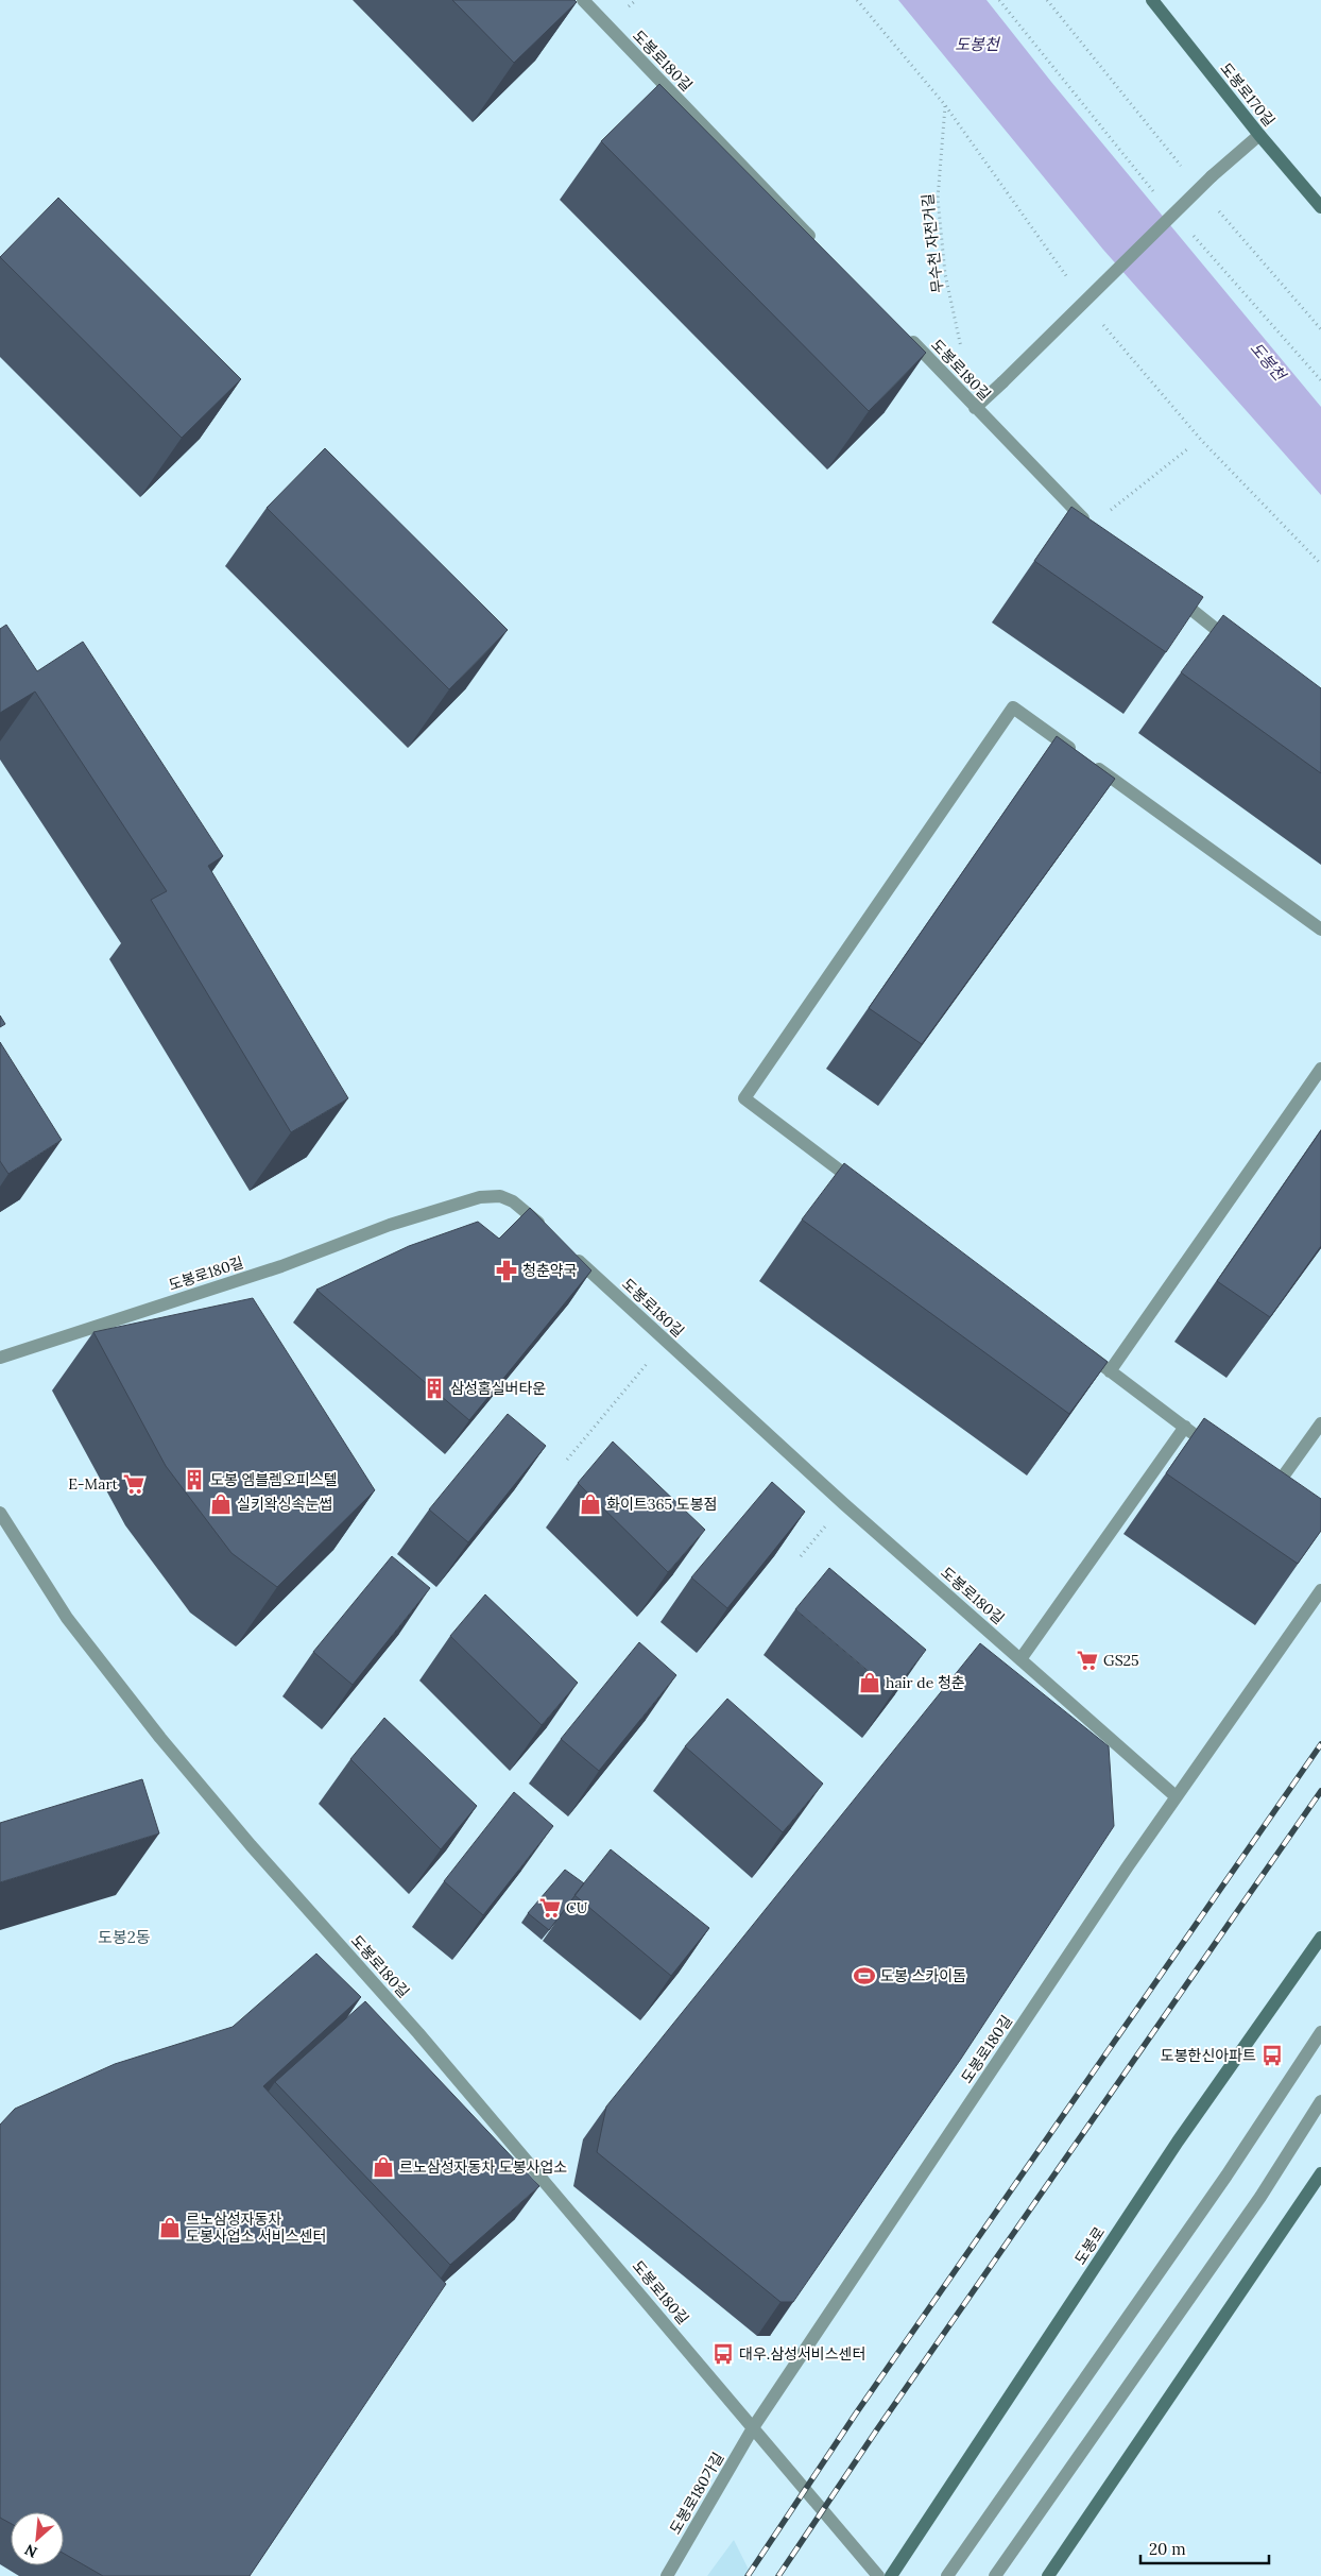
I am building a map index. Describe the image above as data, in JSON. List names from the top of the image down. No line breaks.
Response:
{"streets":{"main road":["도봉로170길","도봉로"],"street":["도봉로180길","도봉로180가길"],"path":["무수천 자전거길"]},"crossings":[["도봉로180길","도봉로180가길"]],"districts":["도봉2동"],"water":["도봉천"],"places":{"pharmacy":["청춘약국"],"building":["삼성홈실버타운","도봉 엠블렘오피스텔"],"supermarket":["E-Mart","GS25","CU"],"shop":["실키왁싱속눈썹","화이트365 도봉점","hair de 청춘","르노삼성자동차 도봉사업소","르노삼성자동차 도봉사업소 서비스센터"],"sports":["도봉 스카이돔"],"bus stop":["도봉한신아파트","대우.삼성서비스센터"]},"scale_bar":"20 m","north":"bottom left"}
